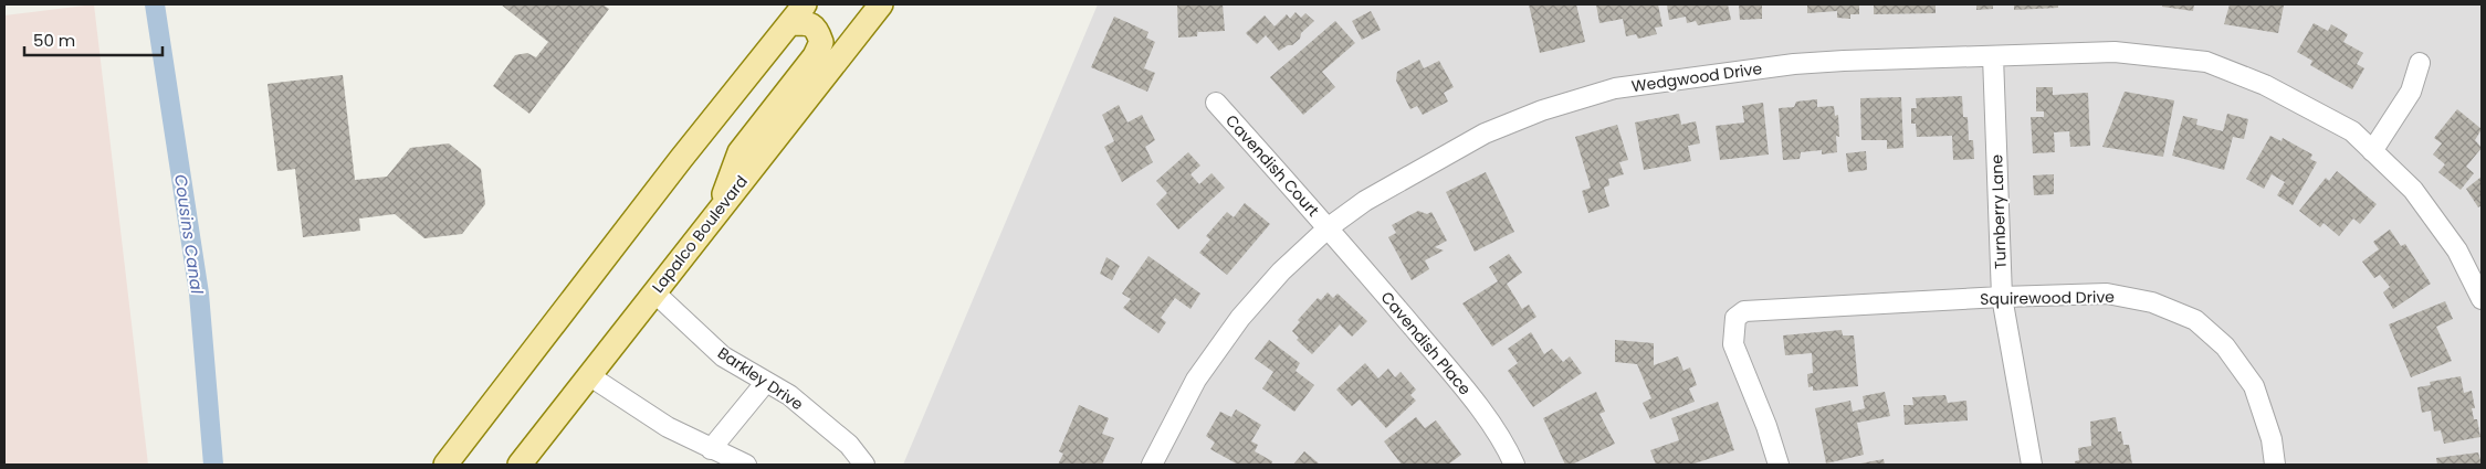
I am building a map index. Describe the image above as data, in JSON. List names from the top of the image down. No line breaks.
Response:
{"streets":{"main road":["Lapalco Boulevard"],"street":["Wedgwood Drive","Cavendish Court","Turnberry Lane","Squirewood Drive","Cavendish Place","Barkley Drive"]},"crossings":[["Wedgwood Drive","Cavendish Court"],["Wedgwood Drive","Turnberry Lane"],["Wedgwood Drive","Cavendish Place"],["Cavendish Court","Cavendish Place"],["Turnberry Lane","Squirewood Drive"],["Lapalco Boulevard","Barkley Drive"]],"water":["Cousins Canal"],"scale_bar":"50 m"}
